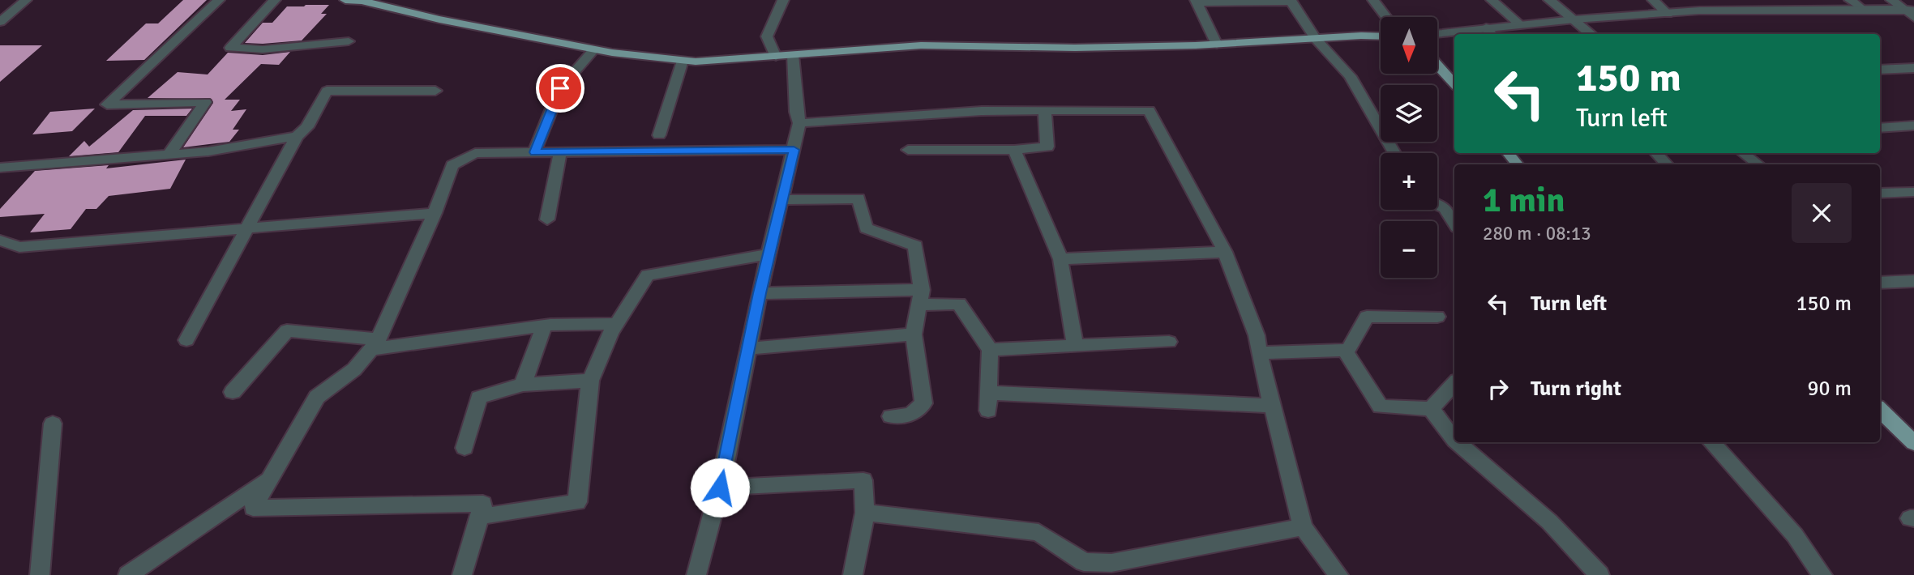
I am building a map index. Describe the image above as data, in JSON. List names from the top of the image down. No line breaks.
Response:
{"north":"bottom","page":{"map_buttons":["+","−"],"turn":["150 m","Turn left"],"heading":["1 min","280 m · 08:13"],"list":[{"name":"Turn left","value":"150 m"},{"name":"Turn right","value":"90 m"}]}}
